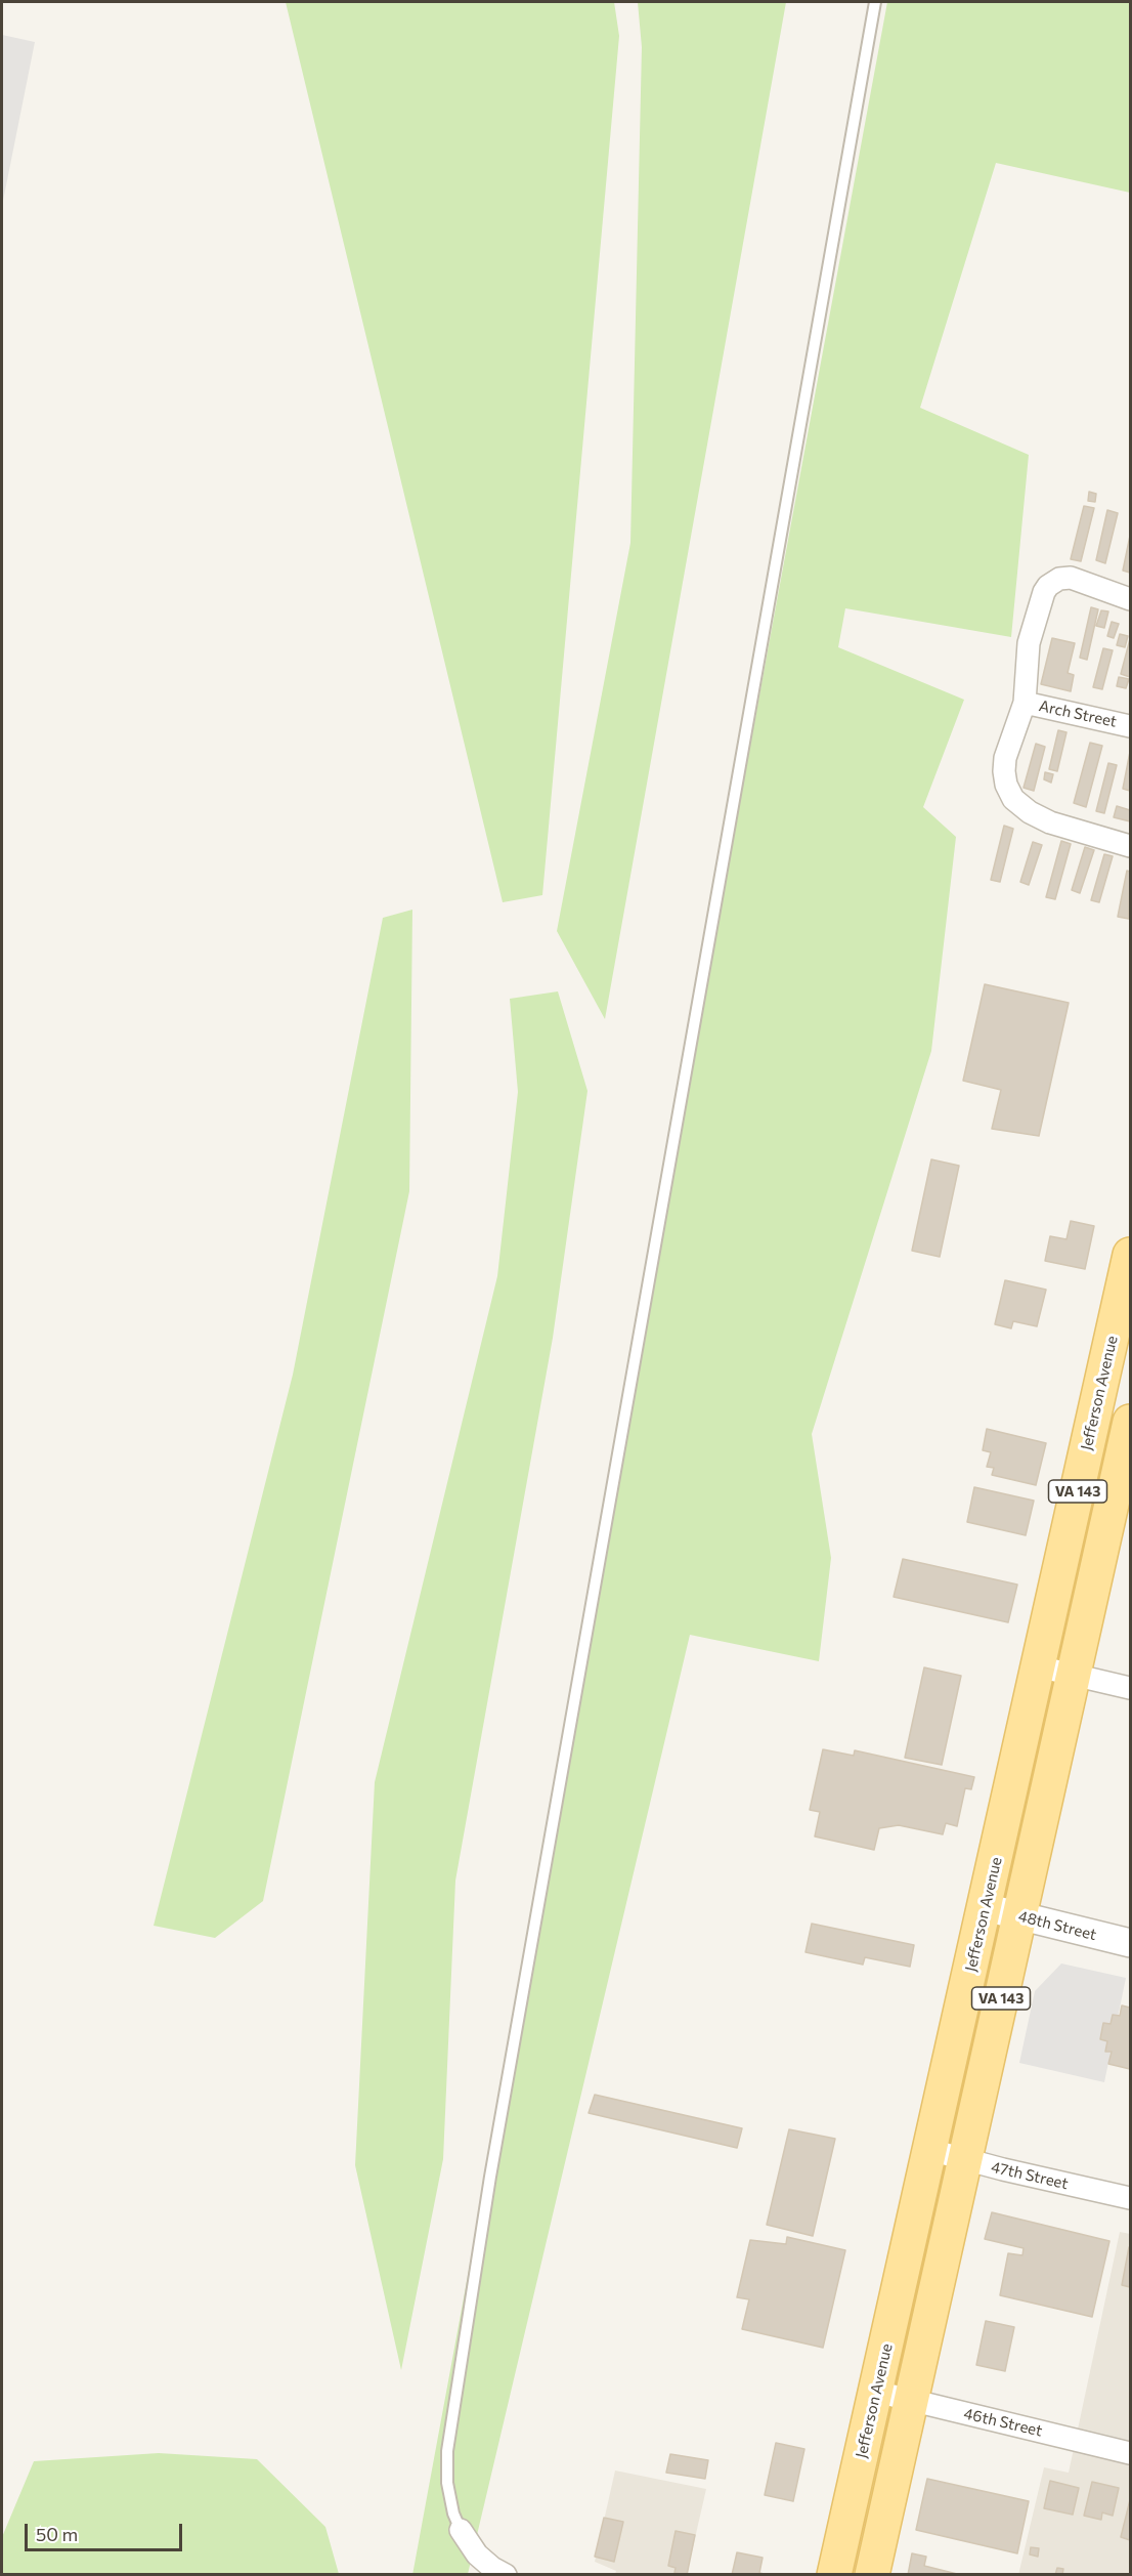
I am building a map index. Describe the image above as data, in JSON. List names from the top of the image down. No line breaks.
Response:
{"streets":{"main road":["Jefferson Avenue","VA 143"],"street":["Arch Street","48th Street","47th Street","46th Street"]},"crossings":[["Jefferson Avenue","48th Street"],["Jefferson Avenue","47th Street"],["Jefferson Avenue","46th Street"],["VA 143","48th Street"],["VA 143","47th Street"],["VA 143","46th Street"]],"scale_bar":"50 m"}
